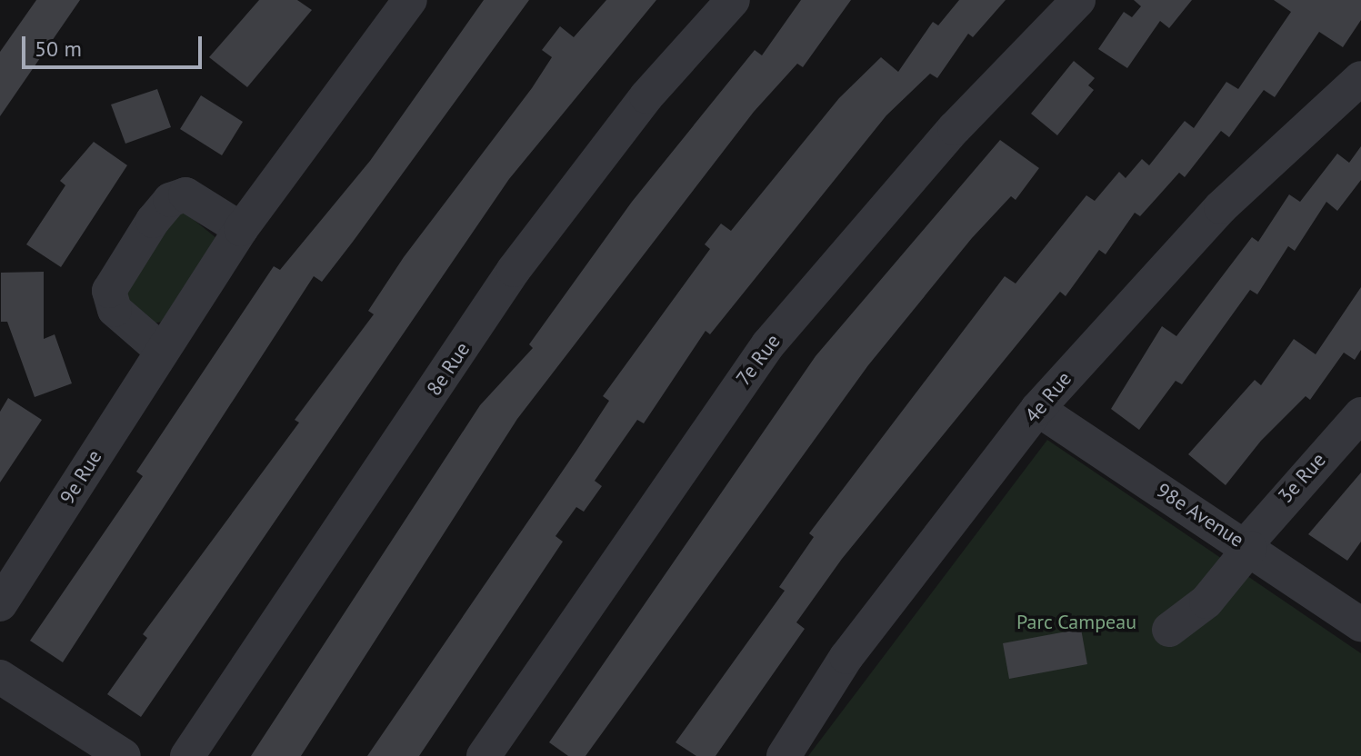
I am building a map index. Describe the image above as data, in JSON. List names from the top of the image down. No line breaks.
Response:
{"streets":{"street":["7e Rue","8e Rue","4e Rue","9e Rue","3e Rue","98e Avenue"]},"crossings":[["4e Rue","98e Avenue"],["3e Rue","98e Avenue"]],"parks":["Parc Campeau"],"scale_bar":"50 m"}
